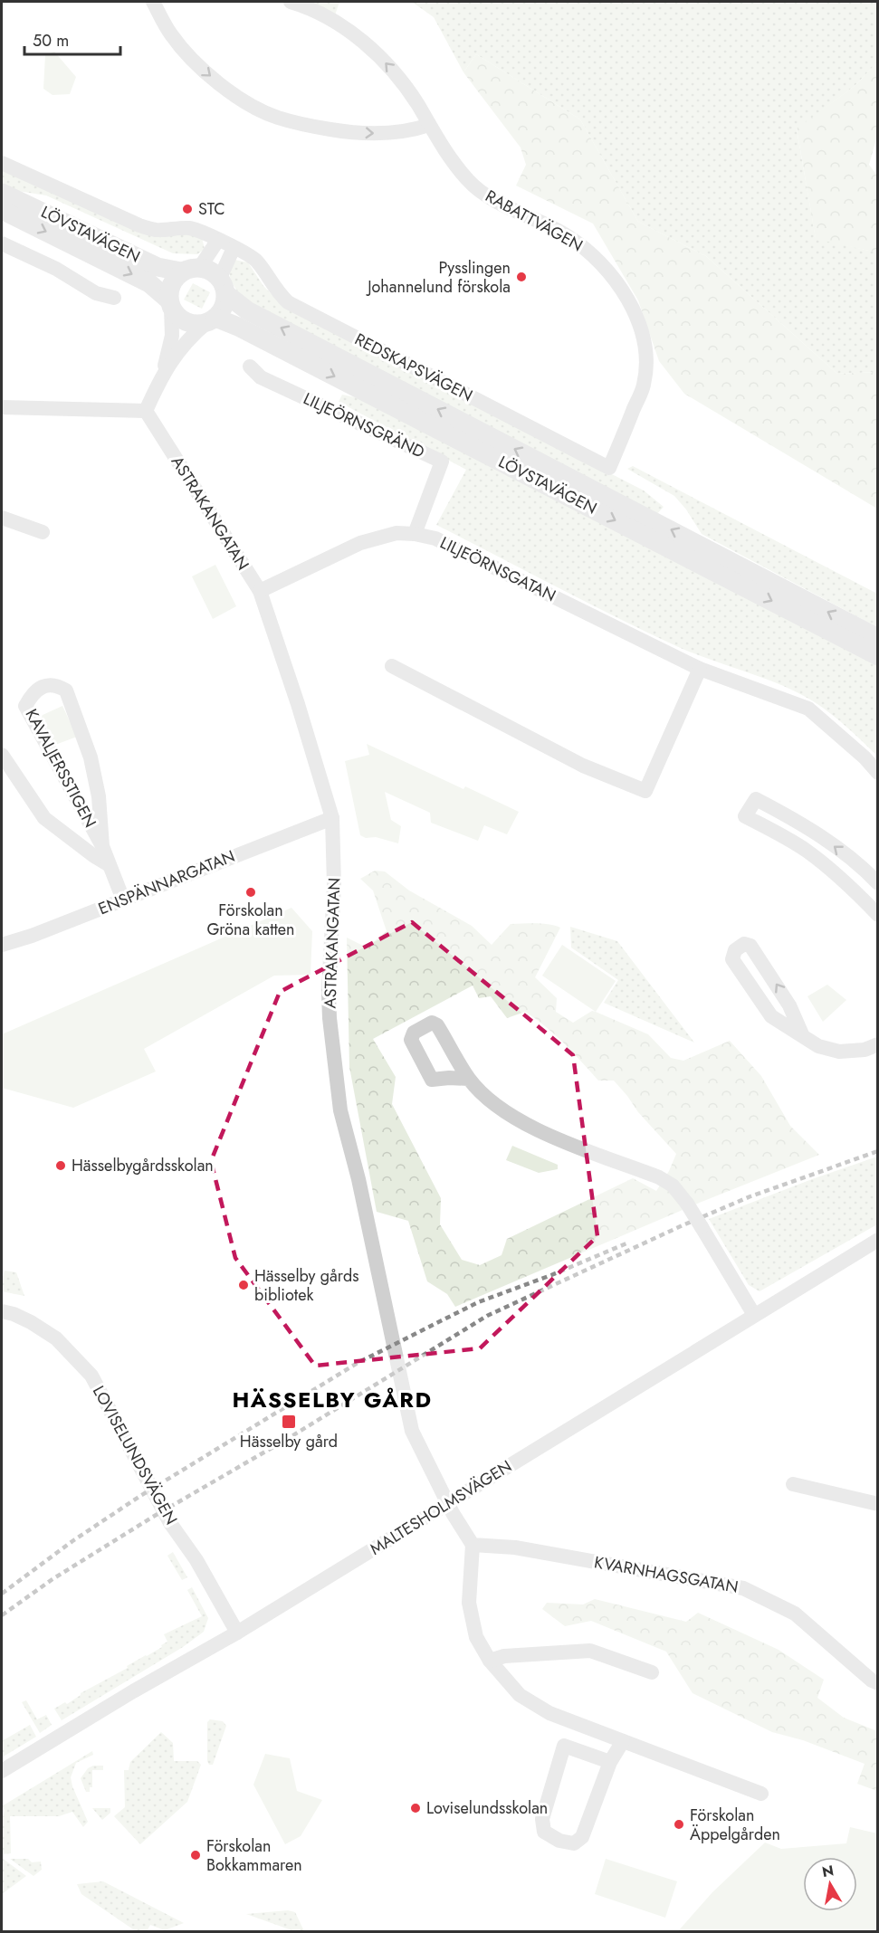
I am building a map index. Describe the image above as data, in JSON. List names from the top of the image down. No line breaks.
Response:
{"streets":{"street":["RABATTVÄGEN","LÖVSTAVÄGEN","REDSKAPSVÄGEN","LILJEÖRNSGRÄND","ASTRAKANGATAN","LILJEÖRNSGATAN","KAVALJERSSTIGEN","ENSPÄNNARGATAN","LOVISELUNDSVÄGEN","MALTESHOLMSVÄGEN","KVARNHAGSGATAN"]},"crossings":[["RABATTVÄGEN","REDSKAPSVÄGEN"],["LILJEÖRNSGRÄND","LILJEÖRNSGATAN"],["ASTRAKANGATAN","LILJEÖRNSGATAN"],["ASTRAKANGATAN","ENSPÄNNARGATAN"],["ASTRAKANGATAN","MALTESHOLMSVÄGEN"],["KAVALJERSSTIGEN","ENSPÄNNARGATAN"],["LOVISELUNDSVÄGEN","MALTESHOLMSVÄGEN"]],"districts":["HÄSSELBY GÅRD"],"places":{"other":["STC","Pysslingen Johannelund förskola","Förskolan Gröna katten","Hässelbygårdsskolan","Hässelby gårds bibliotek","Loviselundsskolan","Förskolan Äppelgården","Förskolan Bokkammaren"],"transit":["Hässelby gård"]},"scale_bar":"50 m","north":"top"}
